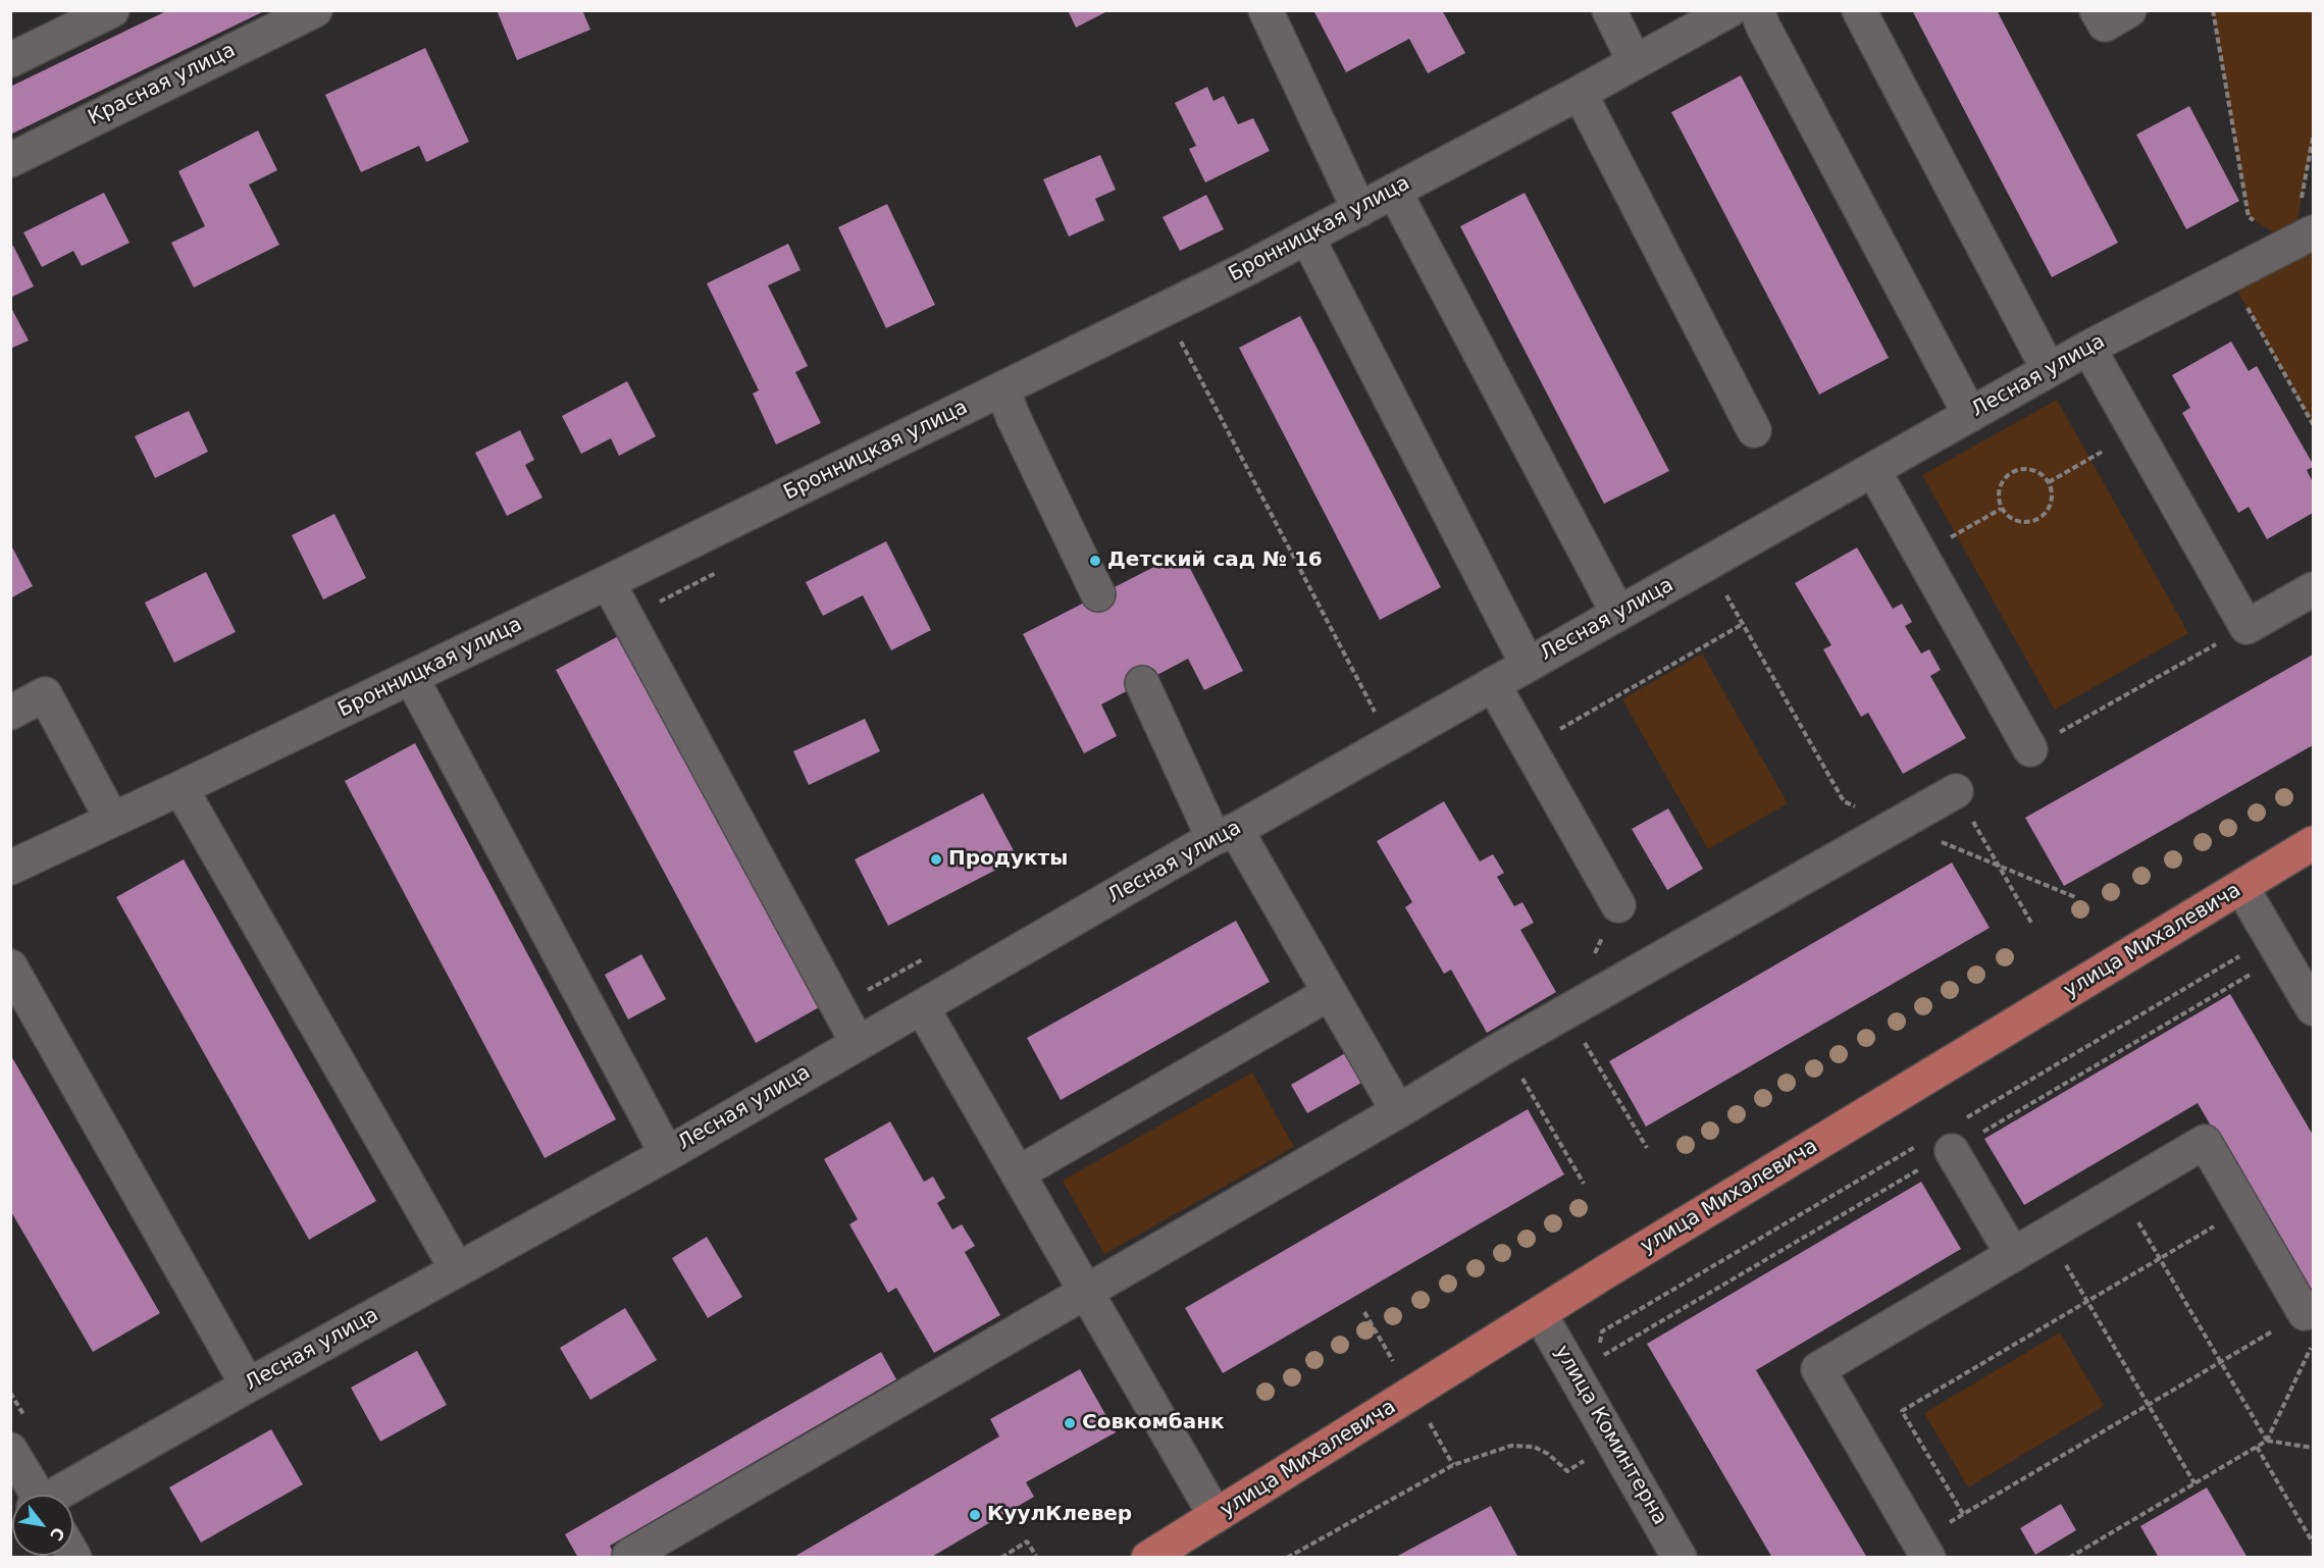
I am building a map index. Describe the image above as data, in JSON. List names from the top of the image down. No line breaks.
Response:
{"streets":{"main road":["улица Михалевича"],"street":["Красная улица","Бронницкая улица","Лесная улица","улица Коминтерна"]},"crossings":[["улица Михалевича","улица Коминтерна"]],"places":["Детский сад № 16","Продукты","Совкомбанк","КуулКлевер"],"north":"bottom right"}
